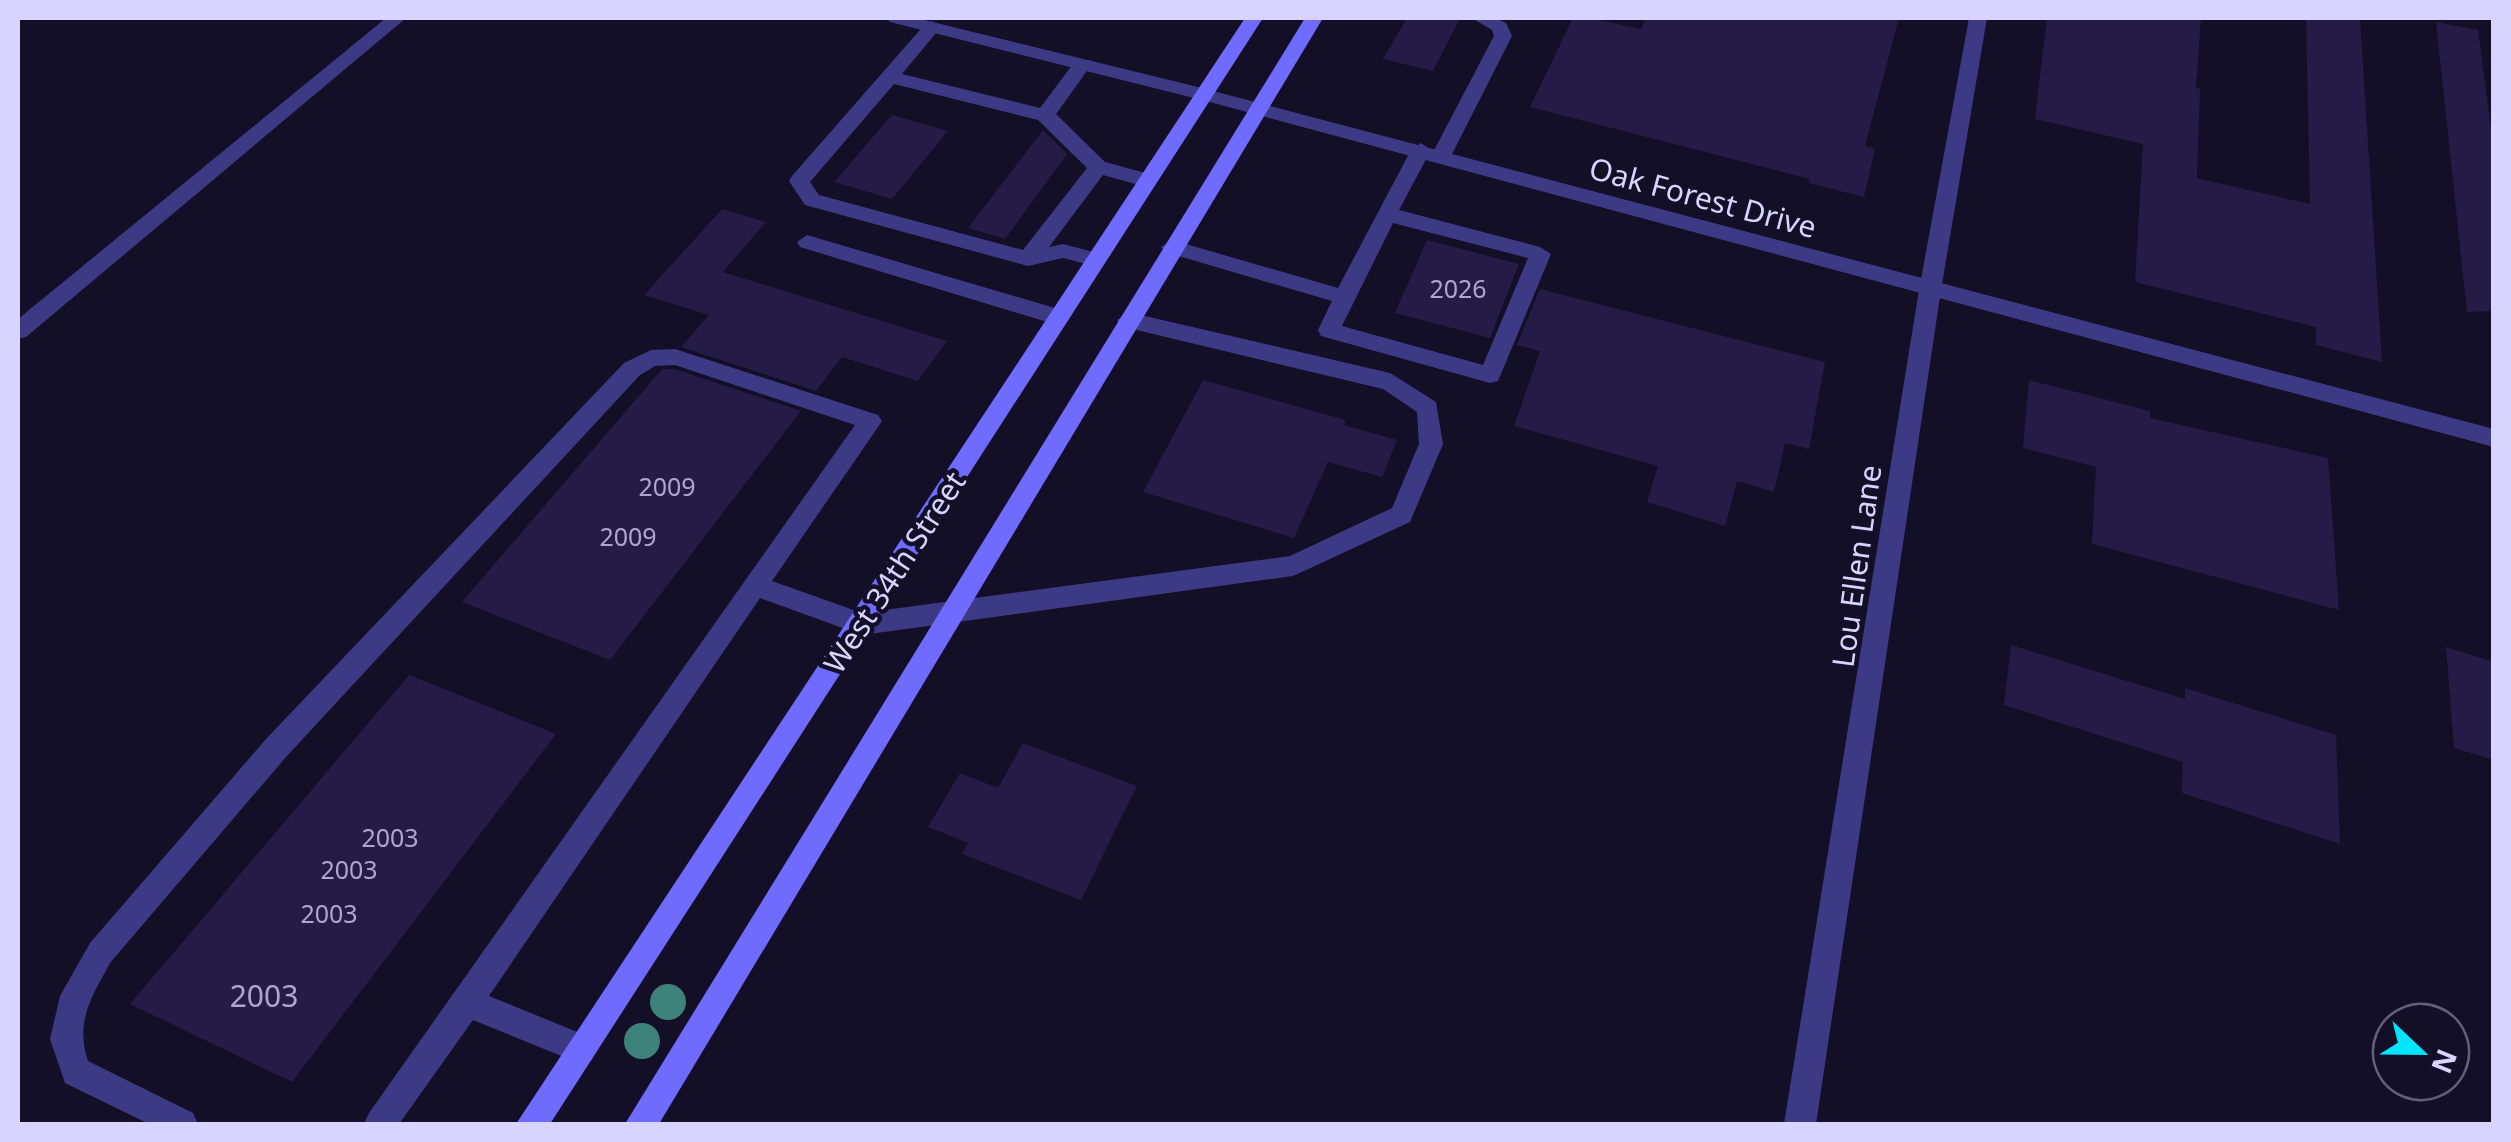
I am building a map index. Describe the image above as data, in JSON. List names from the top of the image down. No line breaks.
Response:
{"streets":{"main road":["West 34th Street"],"street":["Oak Forest Drive","Lou Ellen Lane"]},"crossings":[["Oak Forest Drive","Lou Ellen Lane"],["Oak Forest Drive","West 34th Street"]],"house_numbers":["2026","2009","2009","2003","2003","2003","2003"],"north":"right"}
